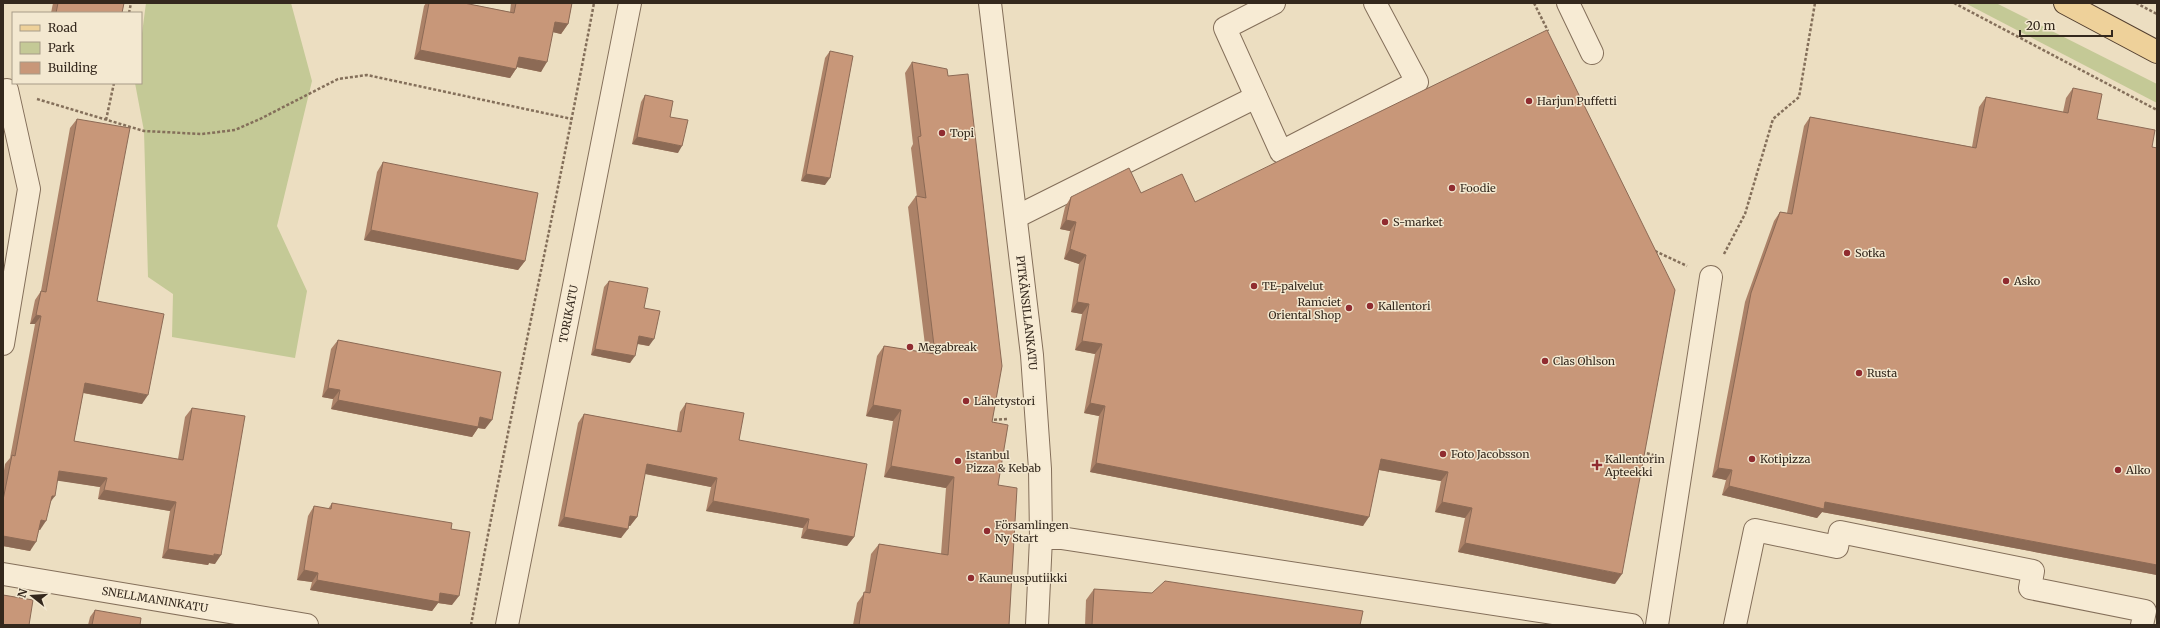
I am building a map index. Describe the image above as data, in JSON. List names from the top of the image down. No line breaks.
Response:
{"streets":{"street":["PITKÄNSILLANKATU","TORIKATU","SNELLMANINKATU"]},"places":{"other":["Harjun Puffetti","Topi","Foodie","S-market","Sotka","Asko","TE-palvelut","Kallentori","Ramciet Oriental Shop","Megabreak","Clas Ohlson","Rusta","Lähetystori","Foto Jacobsson","Kotipizza","Istanbul Pizza & Kebab","Alko","Församlingen Ny Start","Kauneusputiikki"],"health":["Kallentorin Apteekki"]},"legend":["Road","Park","Building"],"scale_bar":"20 m","north":"left"}
